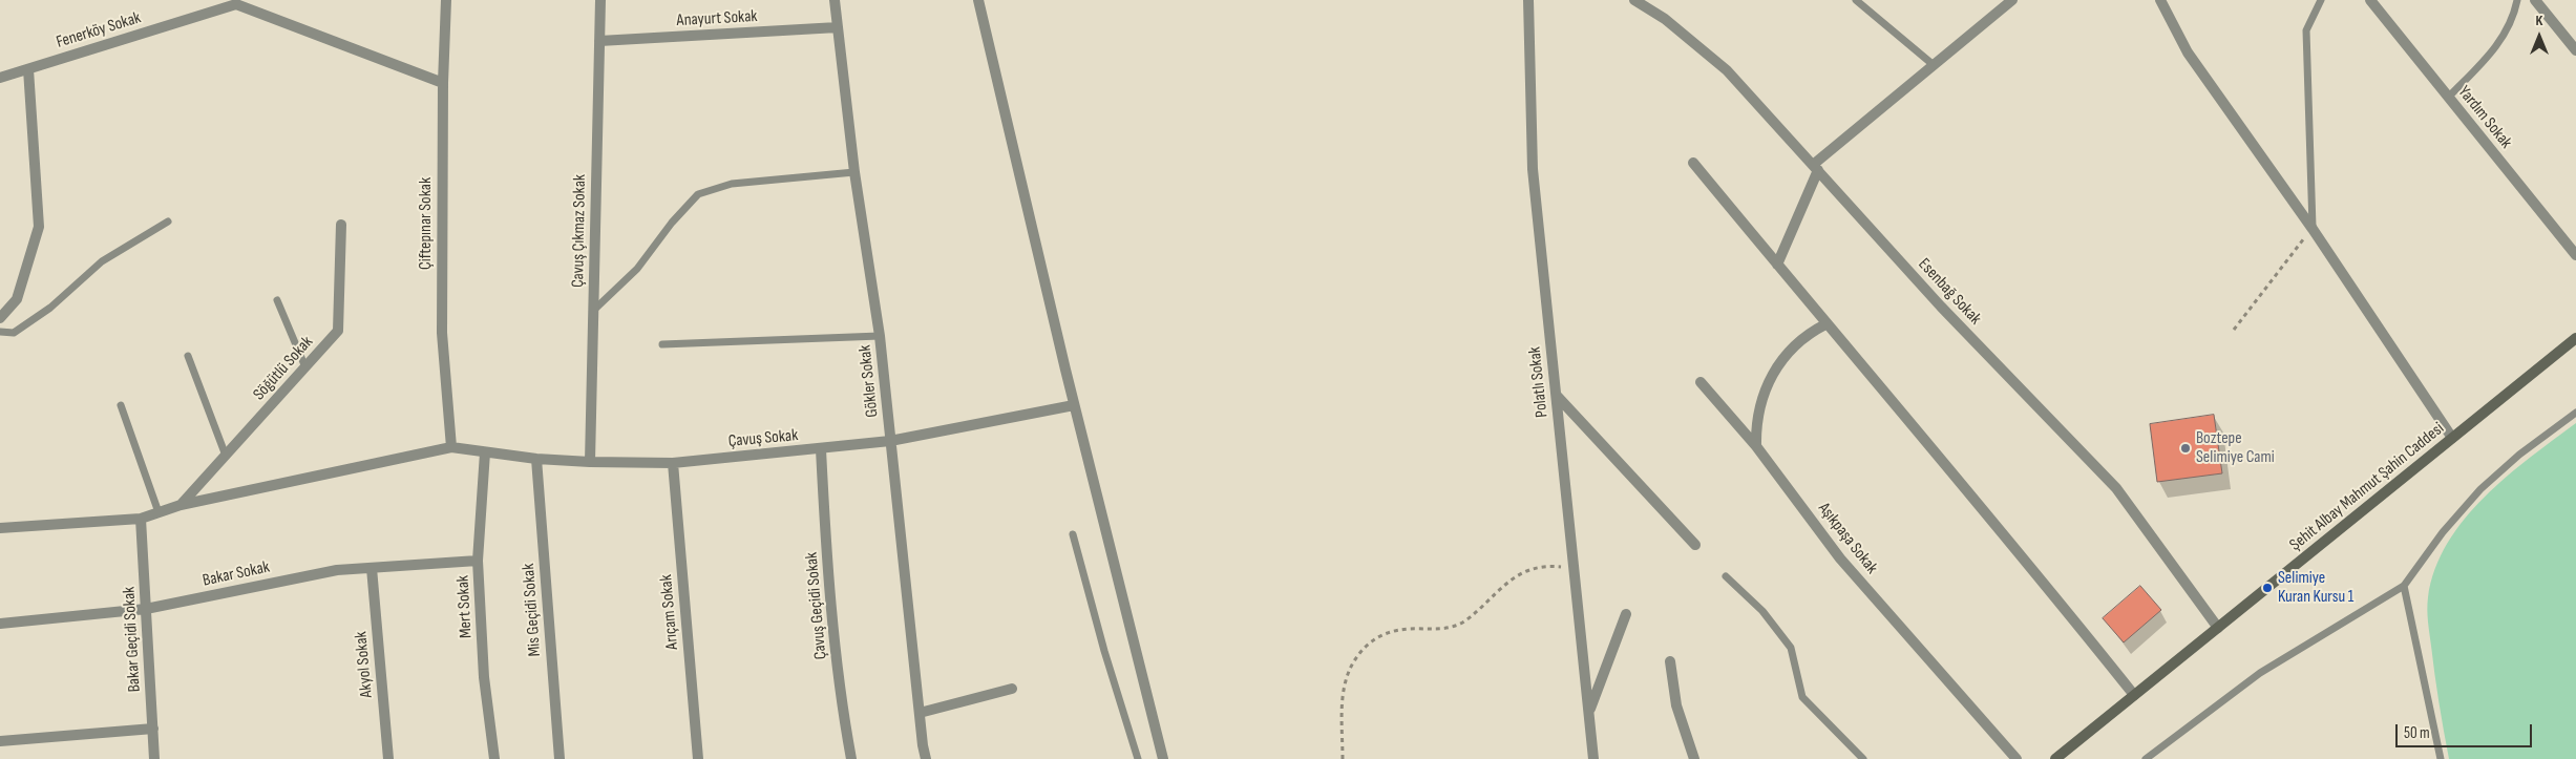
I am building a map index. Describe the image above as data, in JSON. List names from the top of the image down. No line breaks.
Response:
{"streets":{"street":["Anayurt Sokak","Fenerköy Sokak","Yardım Sokak","Çiftepınar Sokak","Çavuş Çıkmaz Sokak","Esenbağ Sokak","Söğütlü Sokak","Gökler Sokak","Polatlı Sokak","Çavuş Sokak","Şehit Albay Mahmut Şahin Caddesi","Aşıkpaşa Sokak","Bakar Sokak","Çavuş Geçidi Sokak","Mert Sokak","Mis Geçidi Sokak","Arıçam Sokak","Bakar Geçidi Sokak","Akyol Sokak"]},"crossings":[["Anayurt Sokak","Çavuş Çıkmaz Sokak"],["Anayurt Sokak","Gökler Sokak"],["Fenerköy Sokak","Çiftepınar Sokak"],["Çiftepınar Sokak","Söğütlü Sokak"],["Çiftepınar Sokak","Çavuş Sokak"],["Çavuş Çıkmaz Sokak","Çavuş Sokak"],["Esenbağ Sokak","Şehit Albay Mahmut Şahin Caddesi"],["Söğütlü Sokak","Çavuş Sokak"],["Söğütlü Sokak","Bakar Geçidi Sokak"],["Gökler Sokak","Çavuş Sokak"],["Çavuş Sokak","Çavuş Geçidi Sokak"],["Çavuş Sokak","Mert Sokak"],["Çavuş Sokak","Mis Geçidi Sokak"],["Çavuş Sokak","Arıçam Sokak"],["Bakar Sokak","Mert Sokak"],["Bakar Sokak","Bakar Geçidi Sokak"],["Bakar Sokak","Akyol Sokak"]],"places":["Boztepe Selimiye Cami","Selimiye Kuran Kursu 1"],"scale_bar":"50 m","north":"top"}
